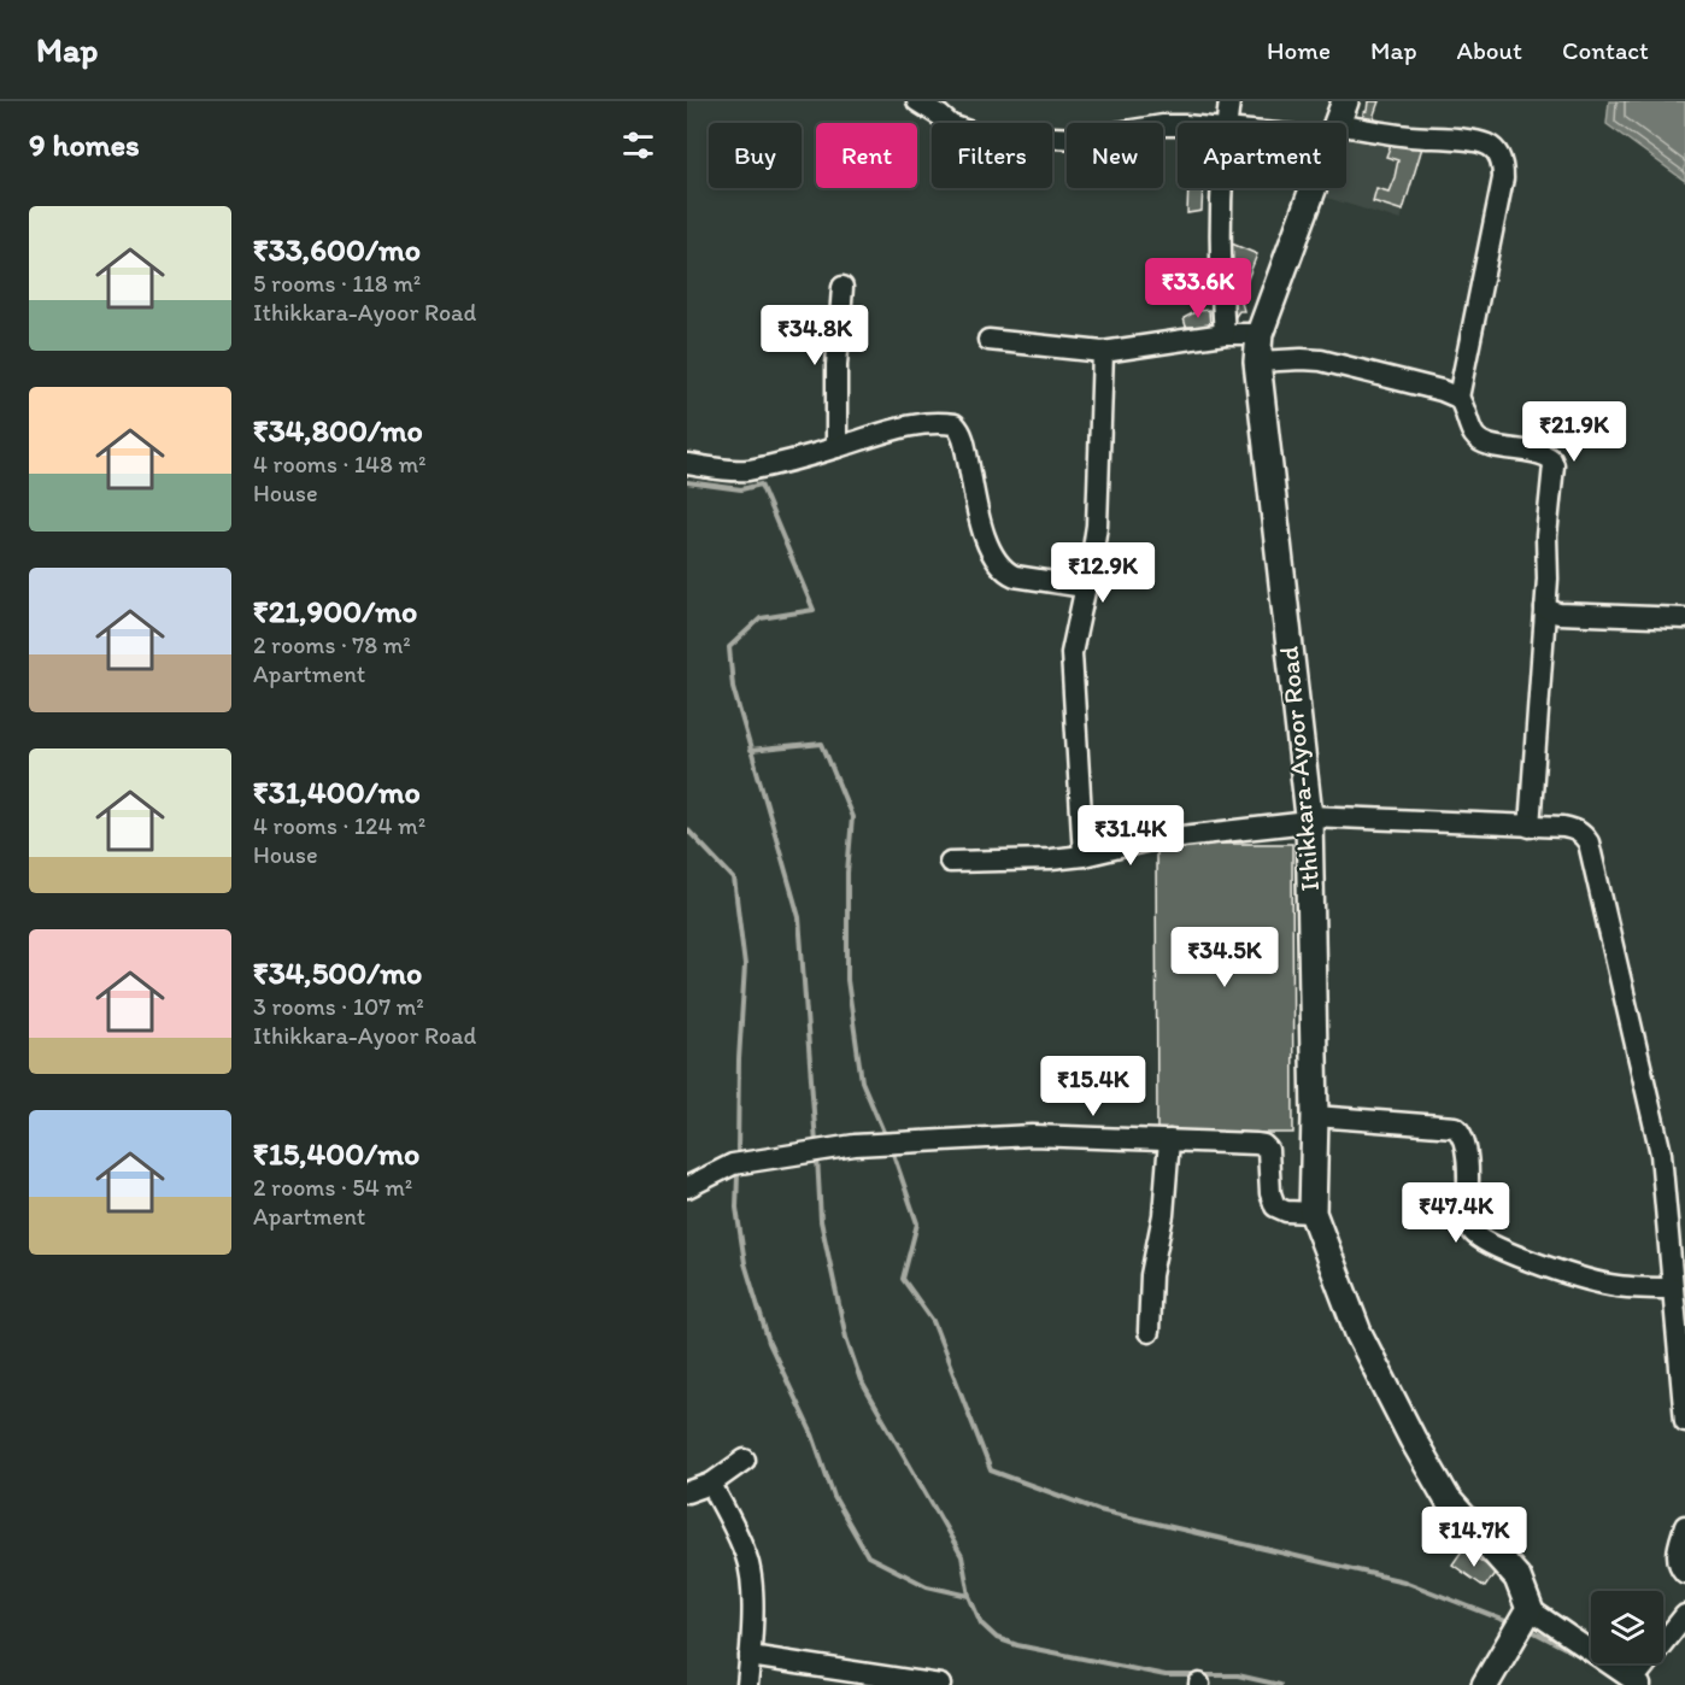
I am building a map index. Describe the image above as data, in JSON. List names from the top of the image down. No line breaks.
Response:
{"streets":{"main road":["Ithikkara-Ayoor Road"]},"page":{"header":"Map","nav":["Home","Map","About","Contact"],"heading":"9 homes","chip":["Buy","Rent","Filters","New","Apartment"],"list":[{"name":"₹33,600/mo","note":"5 rooms · 118 m² · Ithikkara-Ayoor Road"},{"name":"₹34,800/mo","note":"4 rooms · 148 m² · House"},{"name":"₹21,900/mo","note":"2 rooms · 78 m² · Apartment"},{"name":"₹31,400/mo","note":"4 rooms · 124 m² · House"},{"name":"₹34,500/mo","note":"3 rooms · 107 m² · Ithikkara-Ayoor Road"},{"name":"₹15,400/mo","note":"2 rooms · 54 m² · Apartment"}],"price":["₹33.6K","₹34.8K","₹21.9K","₹12.9K","₹31.4K","₹34.5K","₹15.4K","₹47.4K","₹14.7K"]}}
